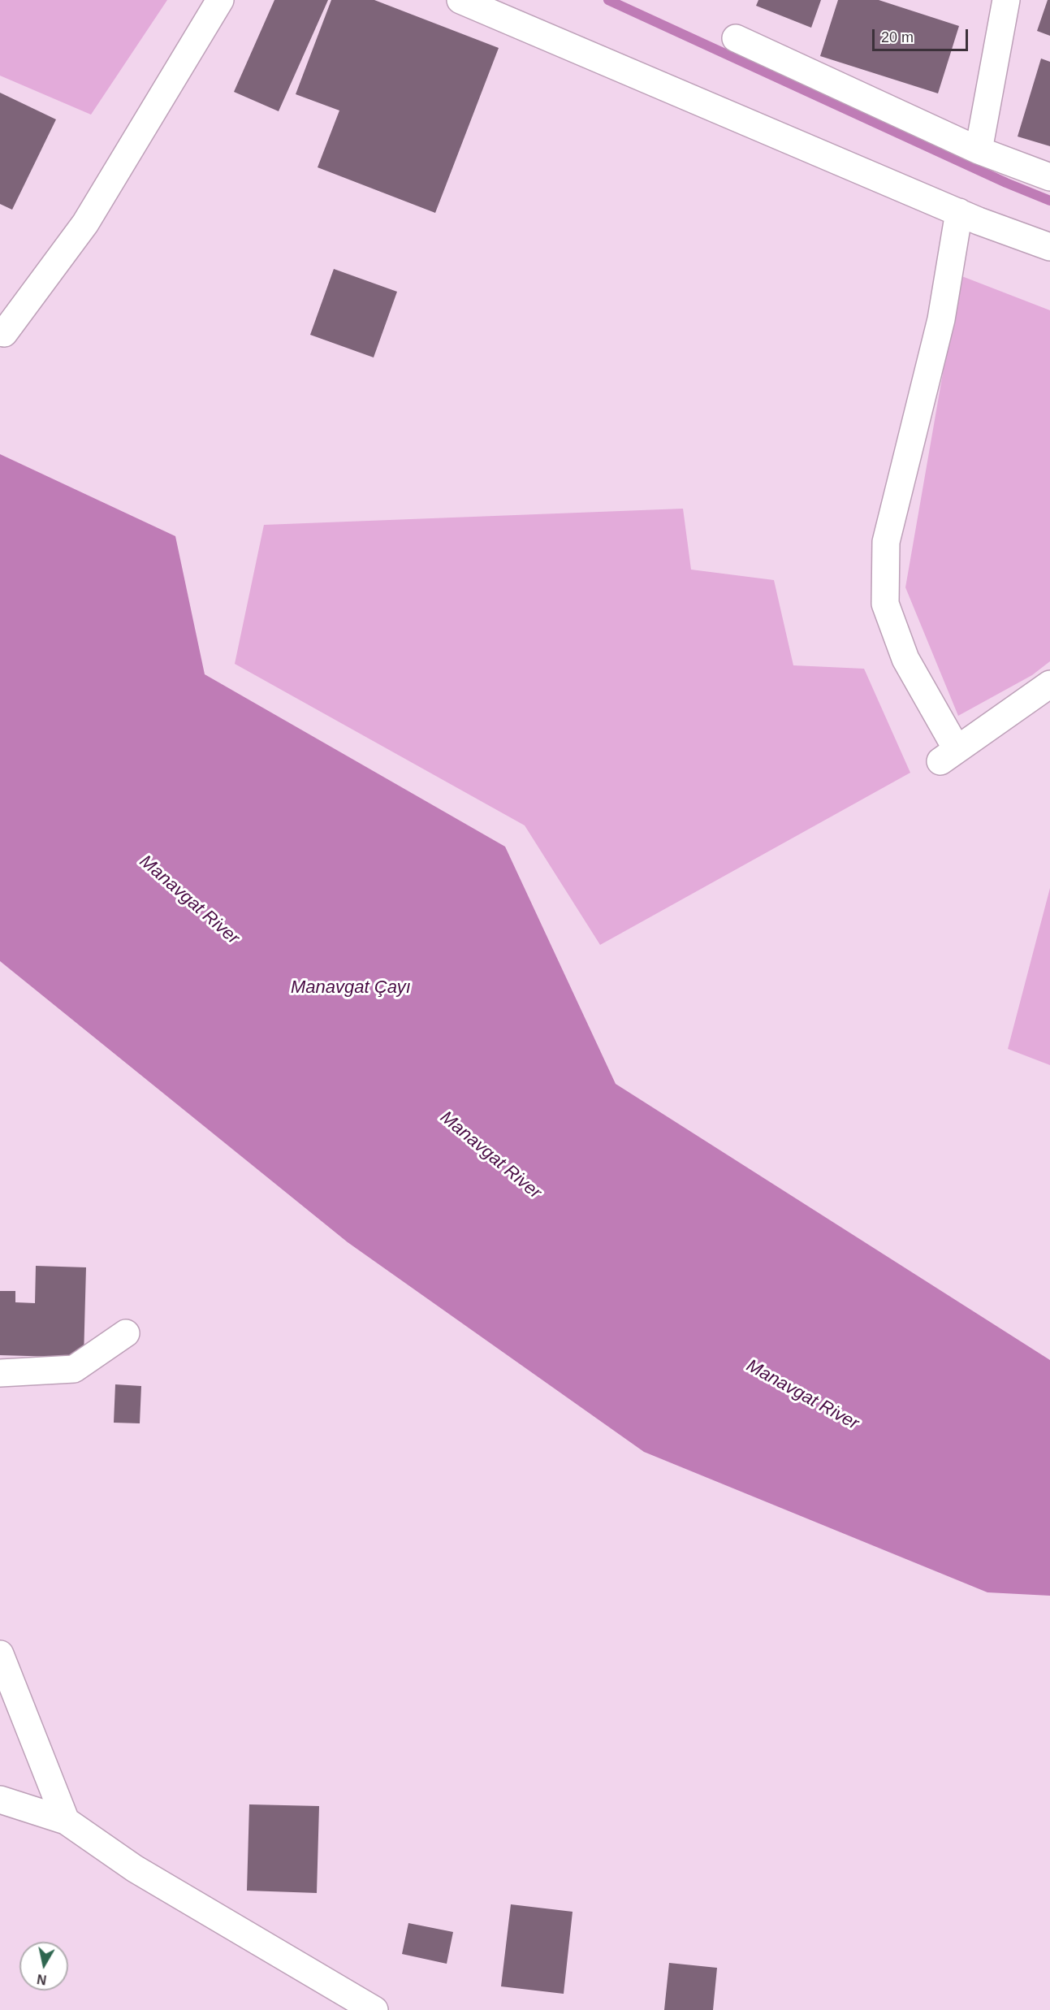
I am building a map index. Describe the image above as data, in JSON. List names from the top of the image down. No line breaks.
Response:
{"water":["Manavgat River","Manavgat Çayı"],"scale_bar":"20 m","north":"bottom"}
